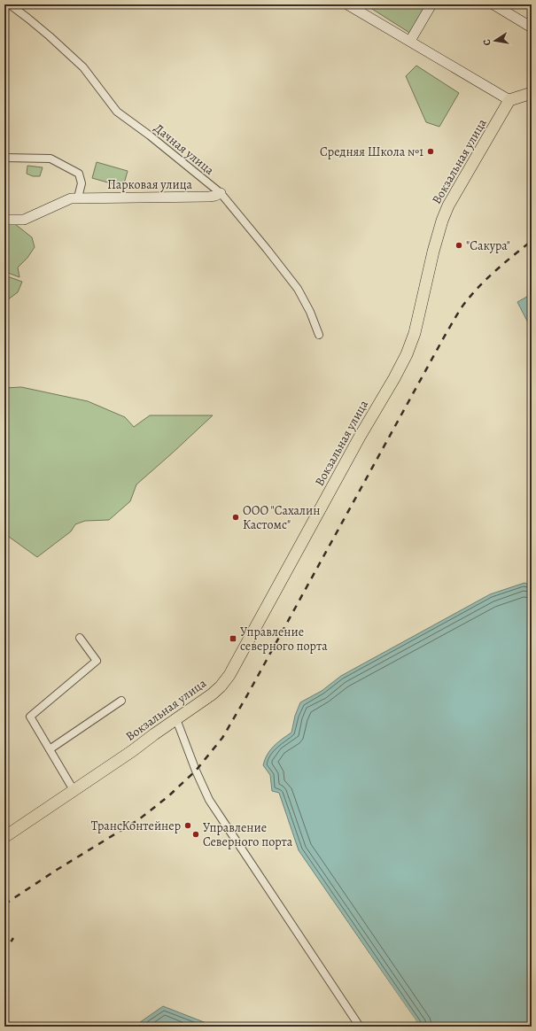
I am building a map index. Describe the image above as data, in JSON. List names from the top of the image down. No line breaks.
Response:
{"streets":{"main road":["Вокзальная улица"],"street":["Дачная улица","Парковая улица"]},"crossings":[["Дачная улица","Парковая улица"]],"places":{"other":["Средняя Школа №1","\"Сакура\"","ООО \"Сахалин Кастомс\"","ТрансКонтейнер","Управление Северного порта"],"transit":["Управление северного порта"]},"north":"left"}
